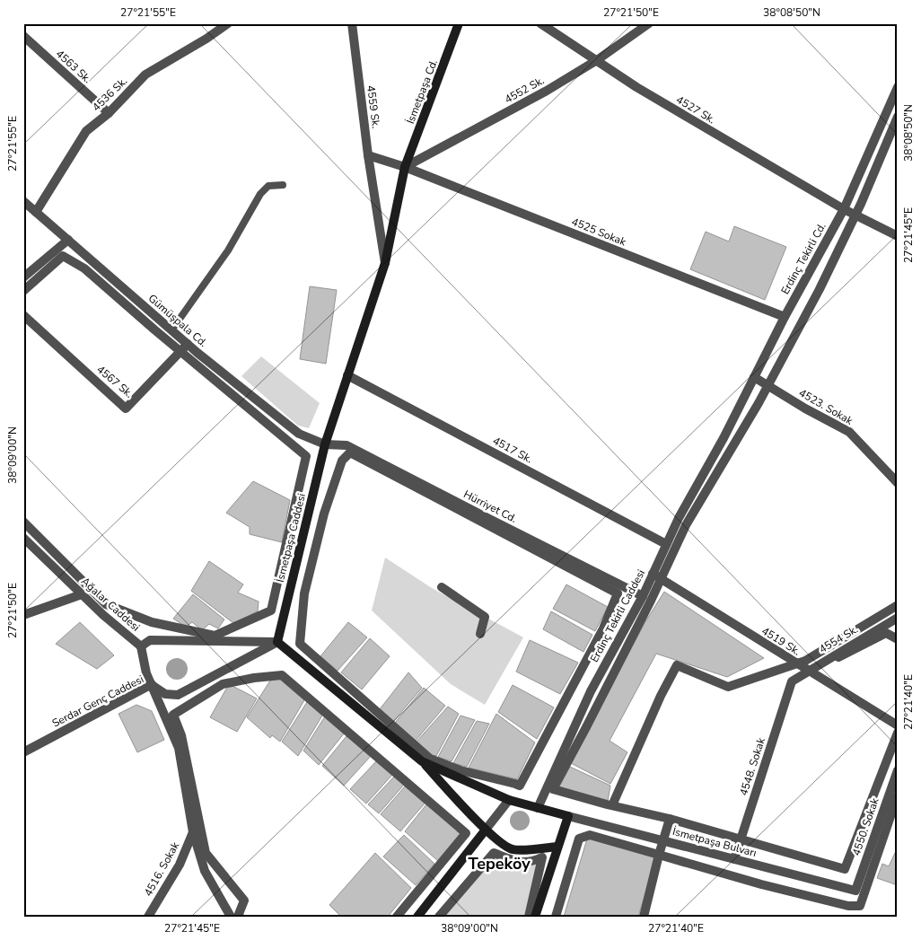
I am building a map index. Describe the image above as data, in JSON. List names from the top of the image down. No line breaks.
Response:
{"streets":{"main road":["İsmetpaşa Cd.","İsmetpaşa Caddesi"],"street":["4563 Sk.","4552 Sk.","4536 Sk.","4559 Sk.","4527 Sk.","4525 Sokak","Erdinç Tekirli Cd.","Gümüşpala Cd.","4567 Sk.","4523. Sokak","4517 Sk.","Hürriyet Cd.","Ağalar Caddesi","Erdinç Tekirli Caddesi","4554 Sk.","4519 Sk.","Serdar Genç Caddesi","4548. Sokak","4550. Sokak","İsmetpaşa Bulvarı","4516. Sokak"]},"crossings":[["4563 Sk.","4536 Sk."],["4552 Sk.","İsmetpaşa Cd."],["4552 Sk.","4527 Sk."],["4552 Sk.","4525 Sokak"],["4552 Sk.","İsmetpaşa Caddesi"],["İsmetpaşa Cd.","4525 Sokak"],["İsmetpaşa Cd.","İsmetpaşa Caddesi"],["4536 Sk.","Gümüşpala Cd."],["4559 Sk.","İsmetpaşa Caddesi"],["4527 Sk.","Erdinç Tekirli Cd."],["4525 Sokak","Erdinç Tekirli Cd."],["4525 Sokak","İsmetpaşa Caddesi"],["Erdinç Tekirli Cd.","4523. Sokak"],["Erdinç Tekirli Cd.","Erdinç Tekirli Caddesi"],["Gümüşpala Cd.","4567 Sk."],["Gümüşpala Cd.","Hürriyet Cd."],["Gümüşpala Cd.","İsmetpaşa Caddesi"],["4517 Sk.","İsmetpaşa Caddesi"],["4517 Sk.","Erdinç Tekirli Caddesi"],["Hürriyet Cd.","İsmetpaşa Caddesi"],["Hürriyet Cd.","Erdinç Tekirli Caddesi"],["İsmetpaşa Caddesi","Ağalar Caddesi"],["İsmetpaşa Caddesi","Serdar Genç Caddesi"],["Ağalar Caddesi","Serdar Genç Caddesi"],["Erdinç Tekirli Caddesi","4519 Sk."],["4554 Sk.","4519 Sk."],["4554 Sk.","4548. Sokak"],["4548. Sokak","İsmetpaşa Bulvarı"],["4550. Sokak","İsmetpaşa Bulvarı"]],"districts":["Tepeköy"],"coordinates":["27°21'55\"E","27°21'50\"E","38°08'50\"N","27°21'45\"E","38°09'00\"N","27°21'40\"E"]}
